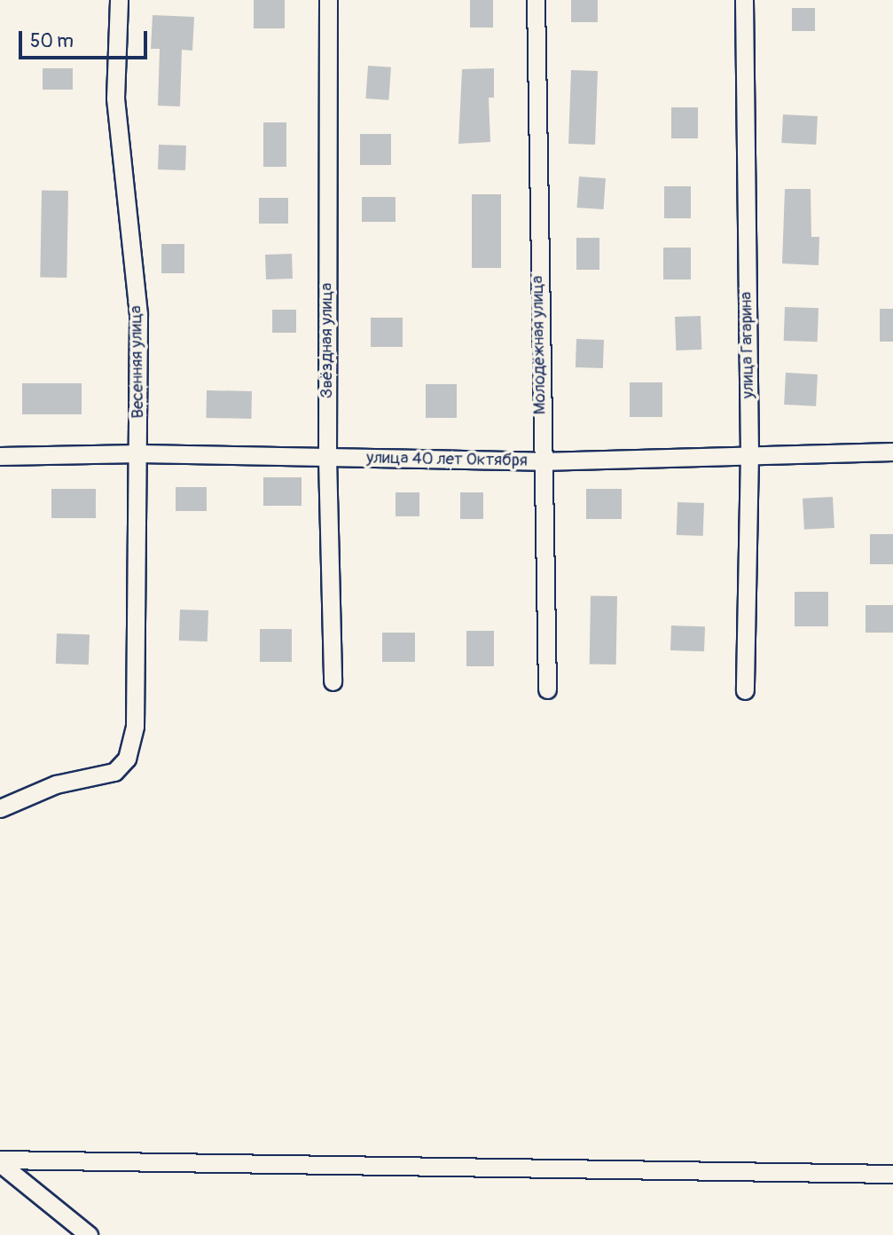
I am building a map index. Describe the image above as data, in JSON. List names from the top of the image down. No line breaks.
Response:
{"streets":{"street":["Звёздная улица","Молодёжная улица","улица Гагарина","Весенняя улица","улица 40 лет Октября"]},"crossings":[["Звёздная улица","улица 40 лет Октября"],["Молодёжная улица","улица 40 лет Октября"],["улица Гагарина","улица 40 лет Октября"],["Весенняя улица","улица 40 лет Октября"]],"scale_bar":"50 m"}
